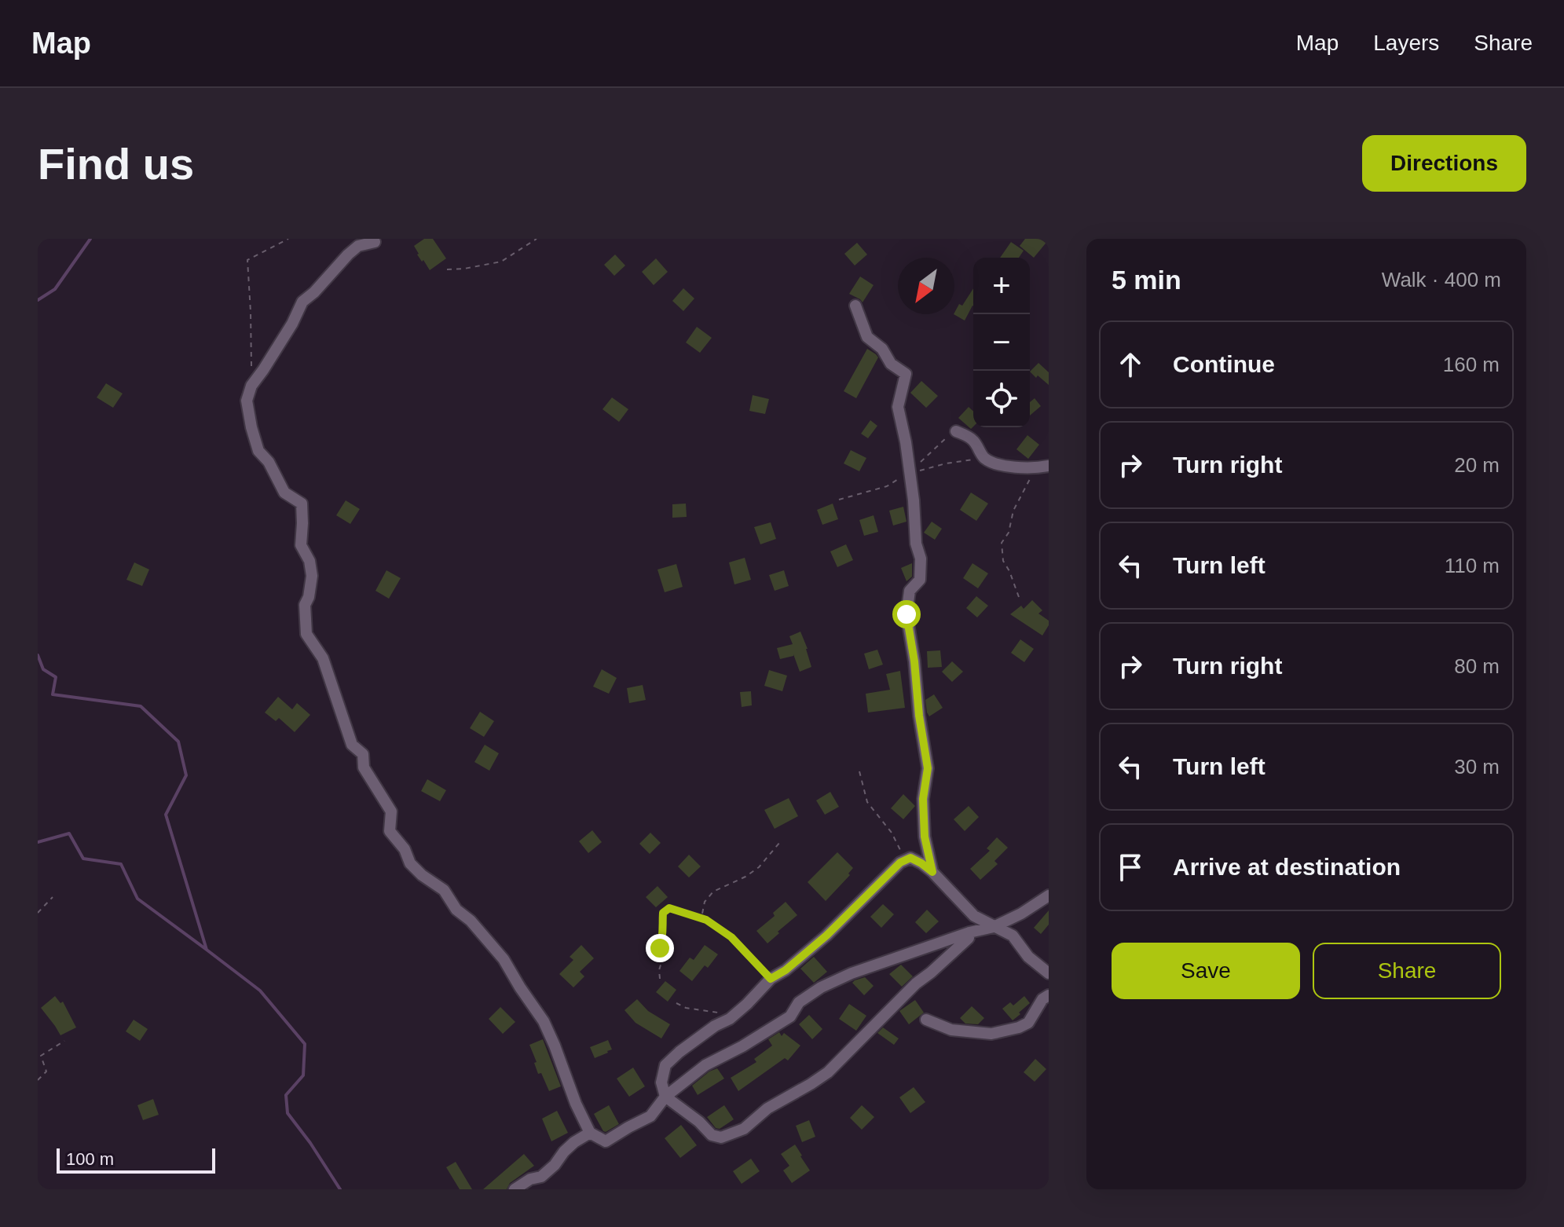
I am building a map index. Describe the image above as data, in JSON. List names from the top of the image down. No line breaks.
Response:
{"scale_bar":"100 m","north":"bottom left","page":{"header":"Map","nav":["Map","Layers","Share"],"buttons":["Directions",["Save","Share"]],"title":"Find us","heading":["5 min","Walk · 400 m"],"map_buttons":["+","−"],"list":[["Continue","160 m"],["Turn right","20 m"],["Turn left","110 m"],["Turn right","80 m"],["Turn left","30 m"],"Arrive at destination"],"scale":"100 m"}}
